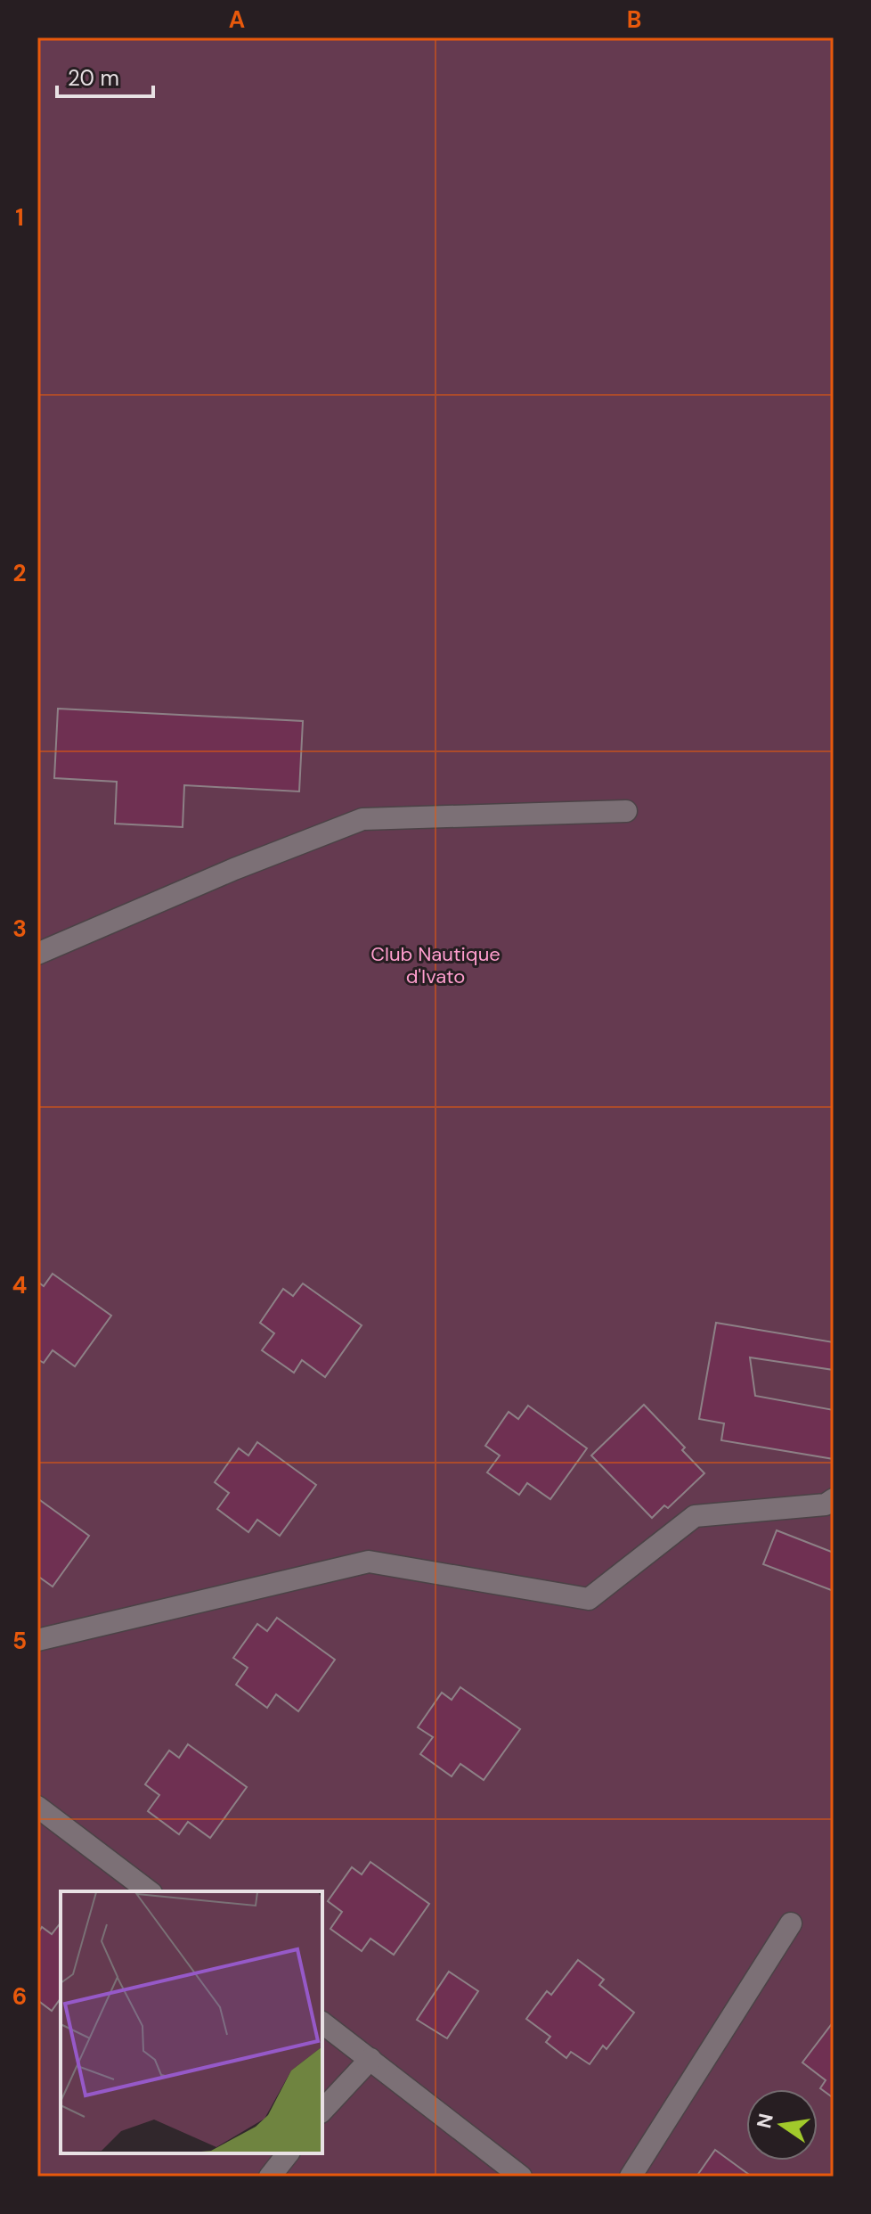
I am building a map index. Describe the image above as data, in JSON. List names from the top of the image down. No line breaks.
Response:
{"parks":["Club Nautique d'Ivato"],"scale_bar":"20 m","north":"left","grid":{"columns":["A","B"],"rows":["1","2","3","4","5","6"]}}
